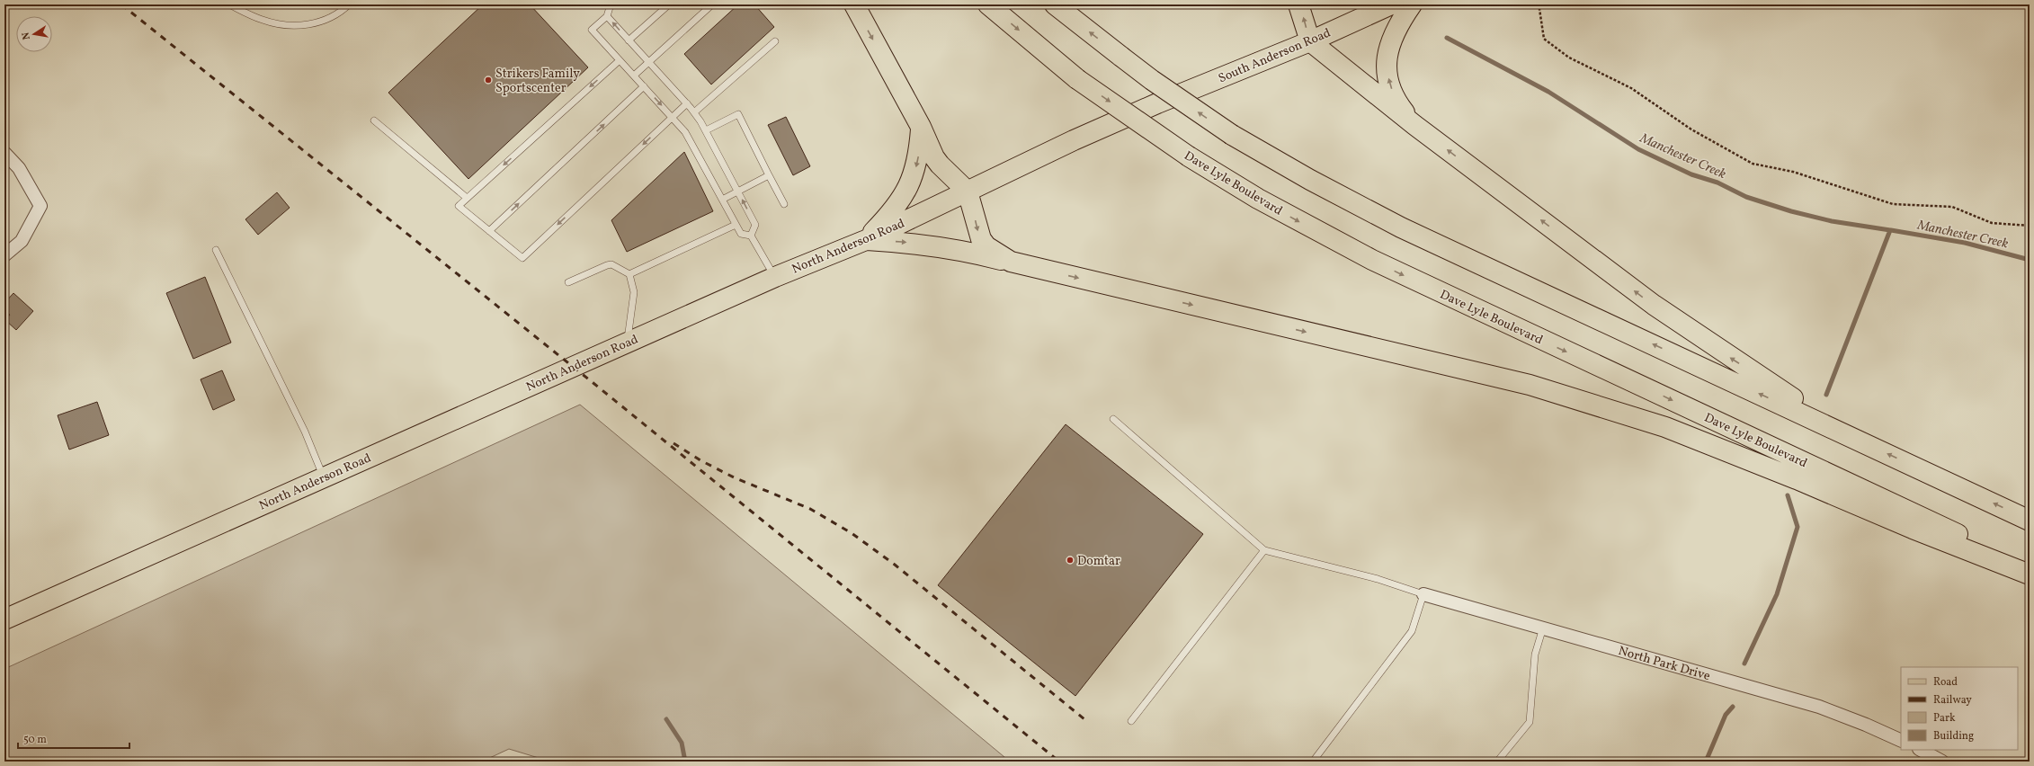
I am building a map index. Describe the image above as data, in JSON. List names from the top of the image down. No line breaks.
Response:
{"streets":{"main road":["South Anderson Road","Dave Lyle Boulevard","North Anderson Road"],"street":["North Park Drive"]},"crossings":[["South Anderson Road","North Anderson Road"]],"water":["Manchester Creek"],"places":["Strikers Family Sportscenter","Domtar"],"legend":["Road","Railway","Park","Building"],"scale_bar":"50 m","north":"left"}
